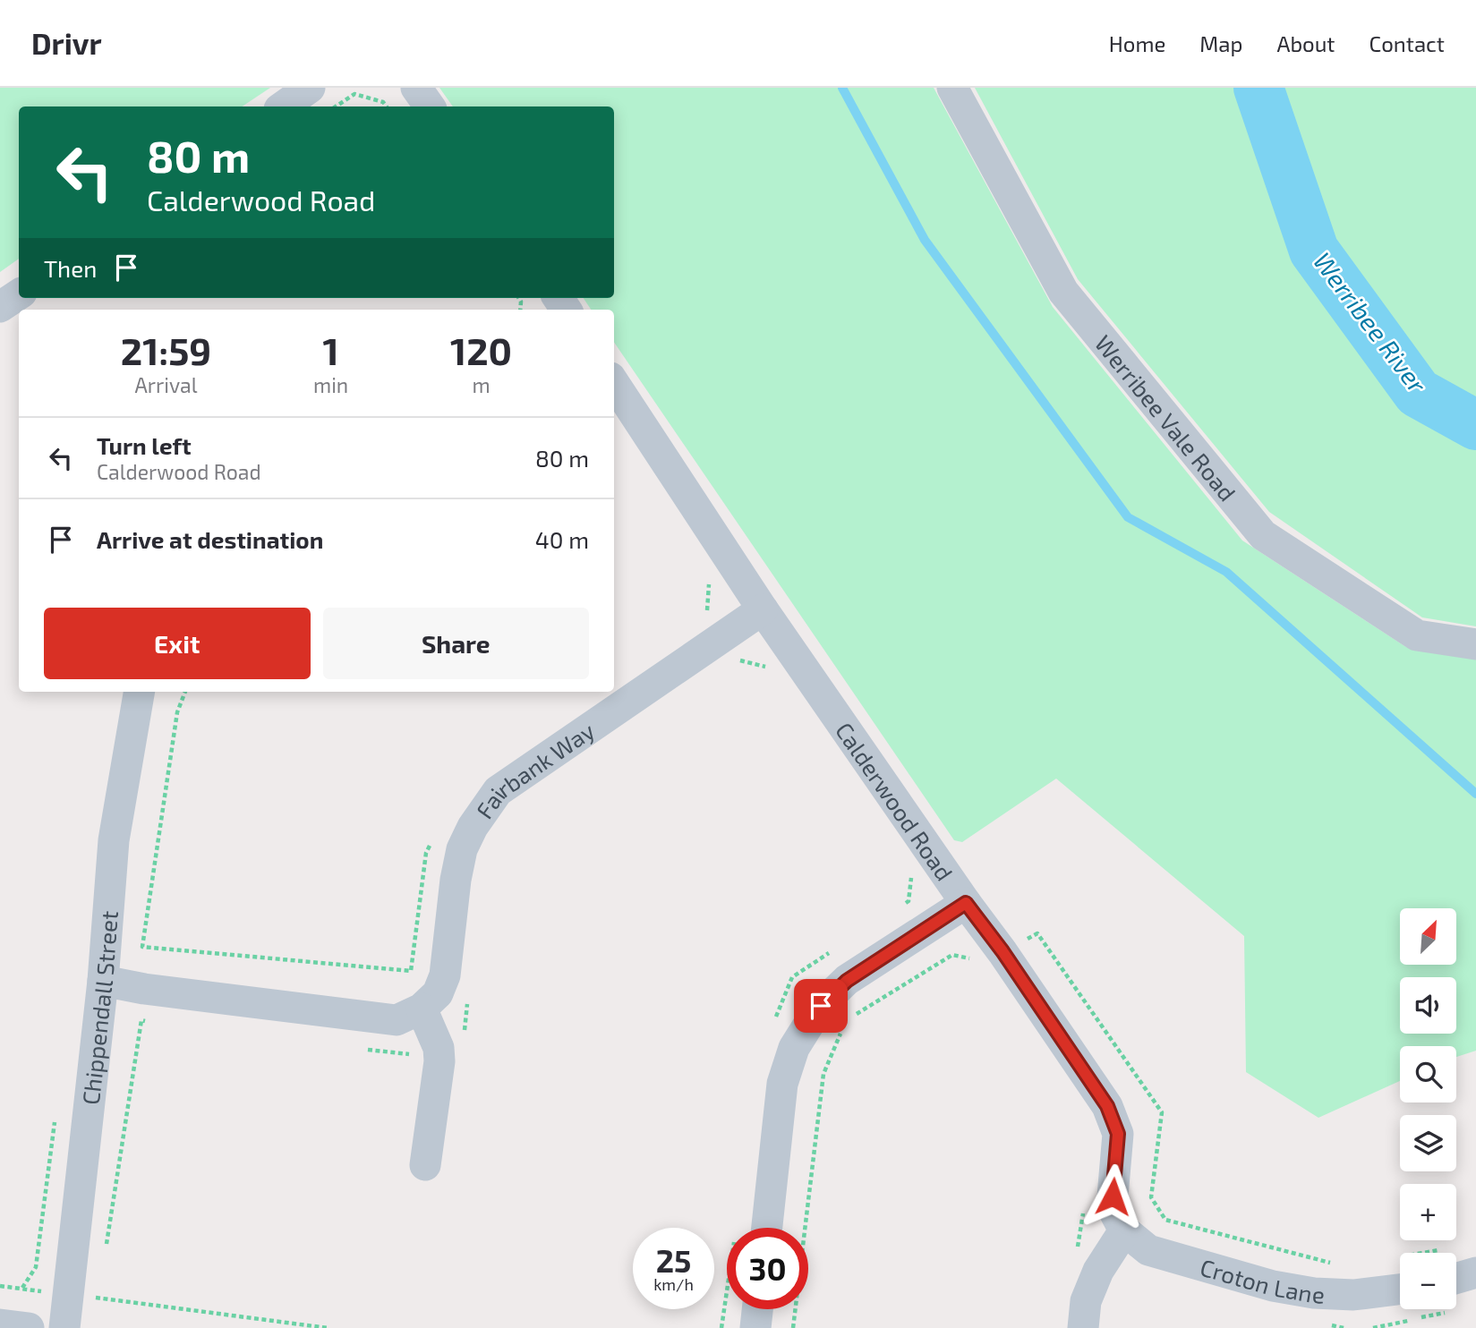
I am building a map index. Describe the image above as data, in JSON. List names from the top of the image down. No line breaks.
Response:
{"streets":{"street":["Werribee Vale Road","Fairbank Way","Calderwood Road","Chippendall Street","Croton Lane"]},"crossings":[["Fairbank Way","Calderwood Road"],["Fairbank Way","Chippendall Street"]],"water":["Werribee River"],"north":"top right","page":{"header":"Drivr","nav":["Home","Map","About","Contact"],"turn":["80 m","Calderwood Road"],"then":"Then","eta":["21:59","Arrival","1","min","120","m"],"list":[{"name":"Turn left","note":"Calderwood Road","value":"80 m"},{"name":"Arrive at destination","value":"40 m"}],"buttons":["Exit","Share"],"map_buttons":["+","−"],"speed":"25 km/h","limit":"30"}}
